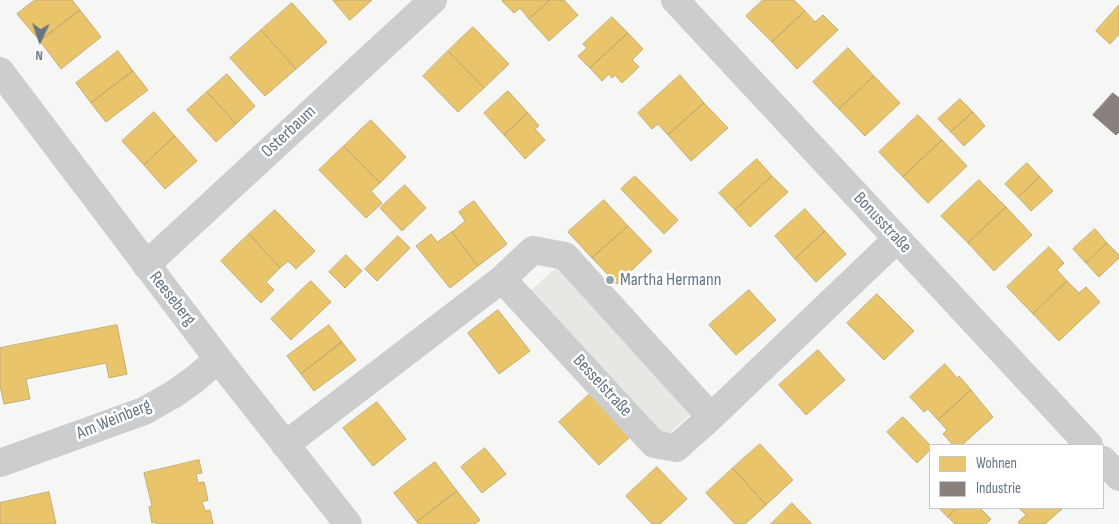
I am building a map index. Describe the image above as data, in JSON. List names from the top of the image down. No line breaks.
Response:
{"streets":{"street":["Osterbaum","Bonusstraße","Reeseberg","Besselstraße","Am Weinberg"]},"crossings":[["Osterbaum","Reeseberg"],["Bonusstraße","Besselstraße"],["Reeseberg","Am Weinberg"]],"places":["Martha Hermann"],"legend":["Wohnen","Industrie"],"north":"bottom"}
